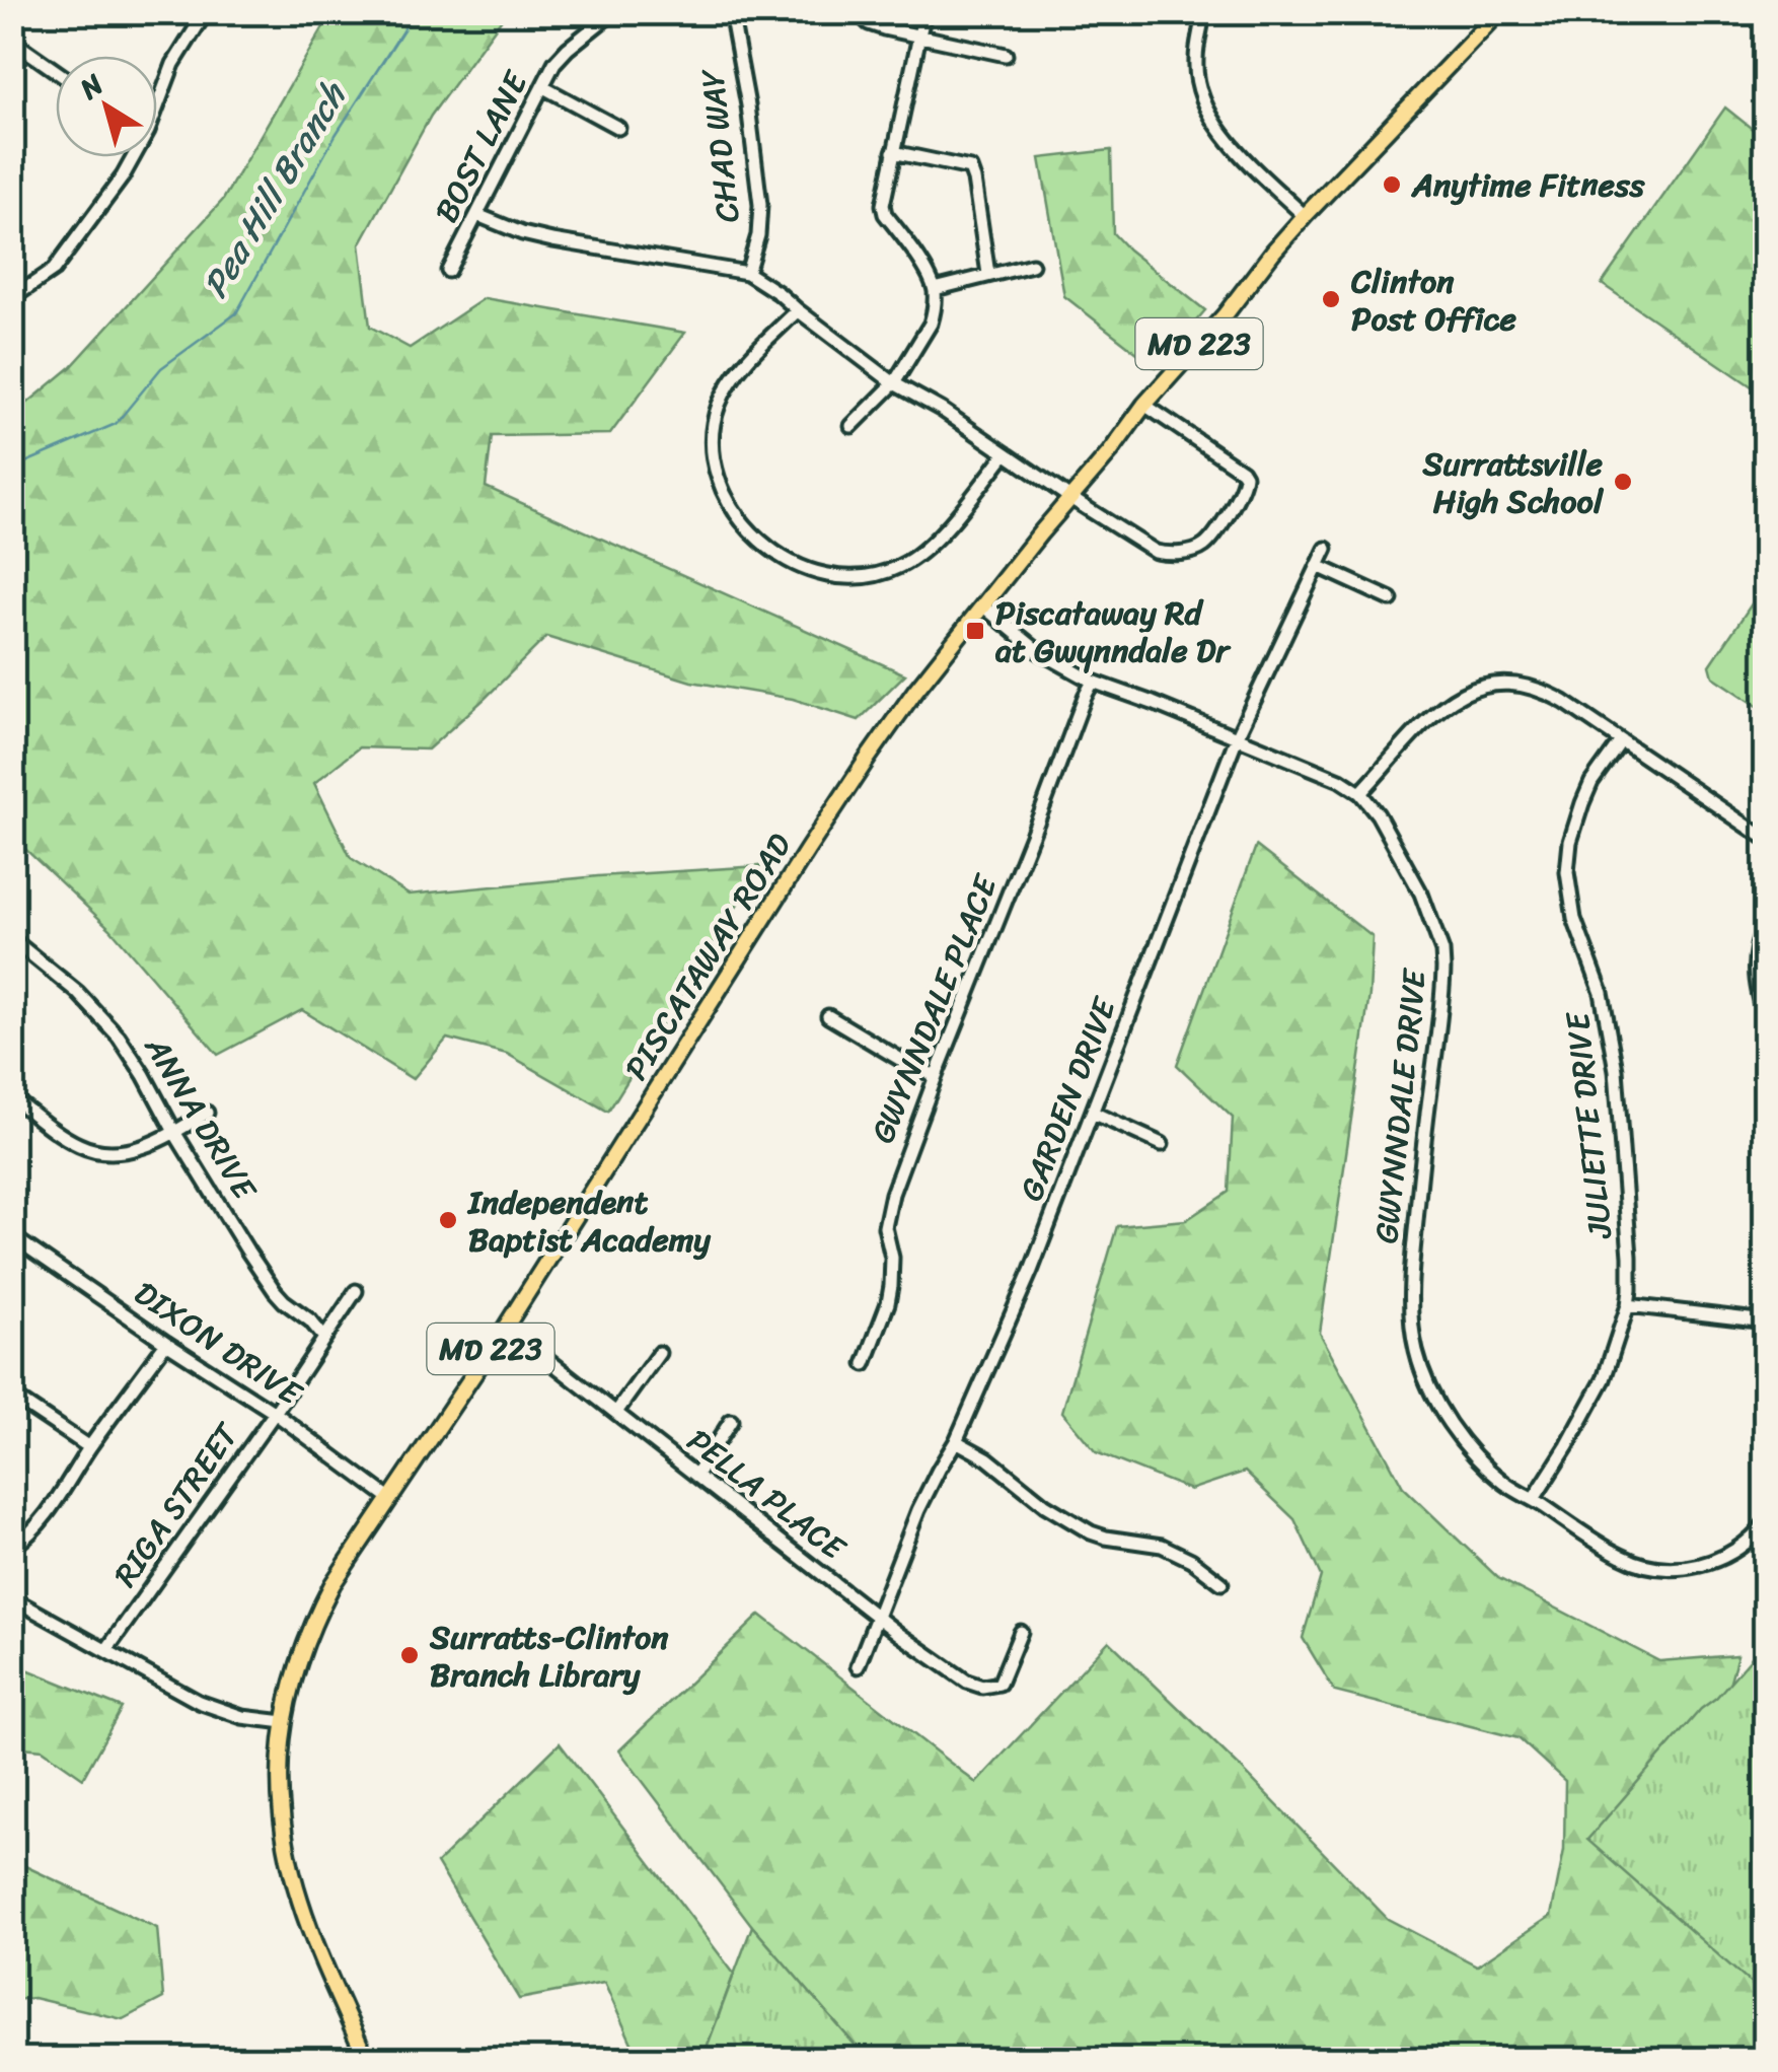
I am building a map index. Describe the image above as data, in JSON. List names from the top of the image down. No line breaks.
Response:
{"streets":{"main road":["MD 223","PISCATAWAY ROAD"],"street":["CHAD WAY","BOST LANE","GWYNNDALE PLACE","GARDEN DRIVE","GWYNNDALE DRIVE","ANNA DRIVE","JULIETTE DRIVE","DIXON DRIVE","PELLA PLACE","RIGA STREET"]},"crossings":[["PISCATAWAY ROAD","GWYNNDALE DRIVE"],["PISCATAWAY ROAD","DIXON DRIVE"],["PISCATAWAY ROAD","PELLA PLACE"],["GWYNNDALE PLACE","GWYNNDALE DRIVE"],["GARDEN DRIVE","GWYNNDALE DRIVE"],["GARDEN DRIVE","PELLA PLACE"],["GWYNNDALE DRIVE","JULIETTE DRIVE"],["ANNA DRIVE","RIGA STREET"],["DIXON DRIVE","RIGA STREET"]],"water":["Pea Hill Branch"],"places":{"other":["Anytime Fitness","Clinton Post Office","Surrattsville High School","Independent Baptist Academy","Surratts-Clinton Branch Library"],"transit":["Piscataway Rd at Gwynndale Dr"]},"north":"top left"}
